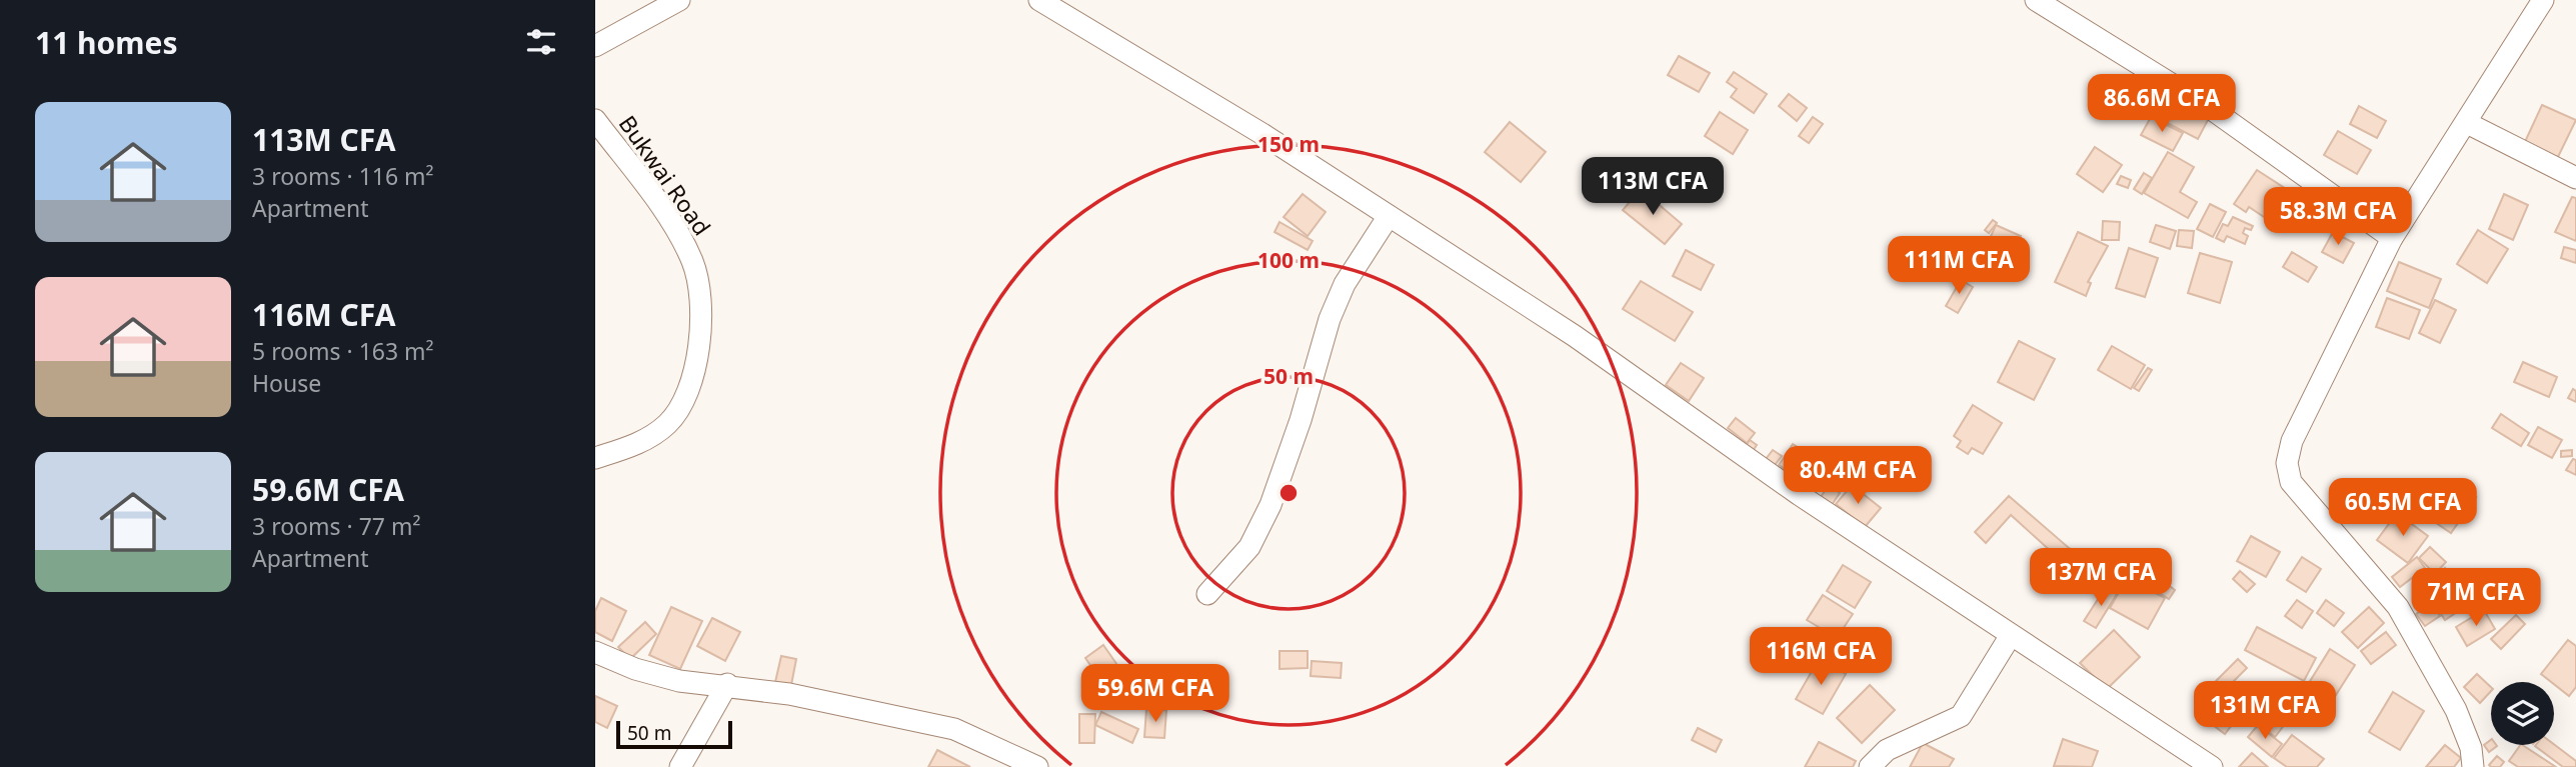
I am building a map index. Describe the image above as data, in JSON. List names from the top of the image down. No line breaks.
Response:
{"streets":{"street":["Bukwai Road"]},"scale_bar":"50 m","page":{"heading":"11 homes","price":["86.6M CFA","113M CFA","58.3M CFA","111M CFA","80.4M CFA","60.5M CFA","137M CFA","71M CFA","116M CFA","59.6M CFA","131M CFA"],"list":[{"name":"113M CFA","note":"3 rooms · 116 m² · Apartment"},{"name":"116M CFA","note":"5 rooms · 163 m² · House"},{"name":"59.6M CFA","note":"3 rooms · 77 m² · Apartment"}],"scale":"50 m"},"rings":["150 m","100 m","50 m"]}
